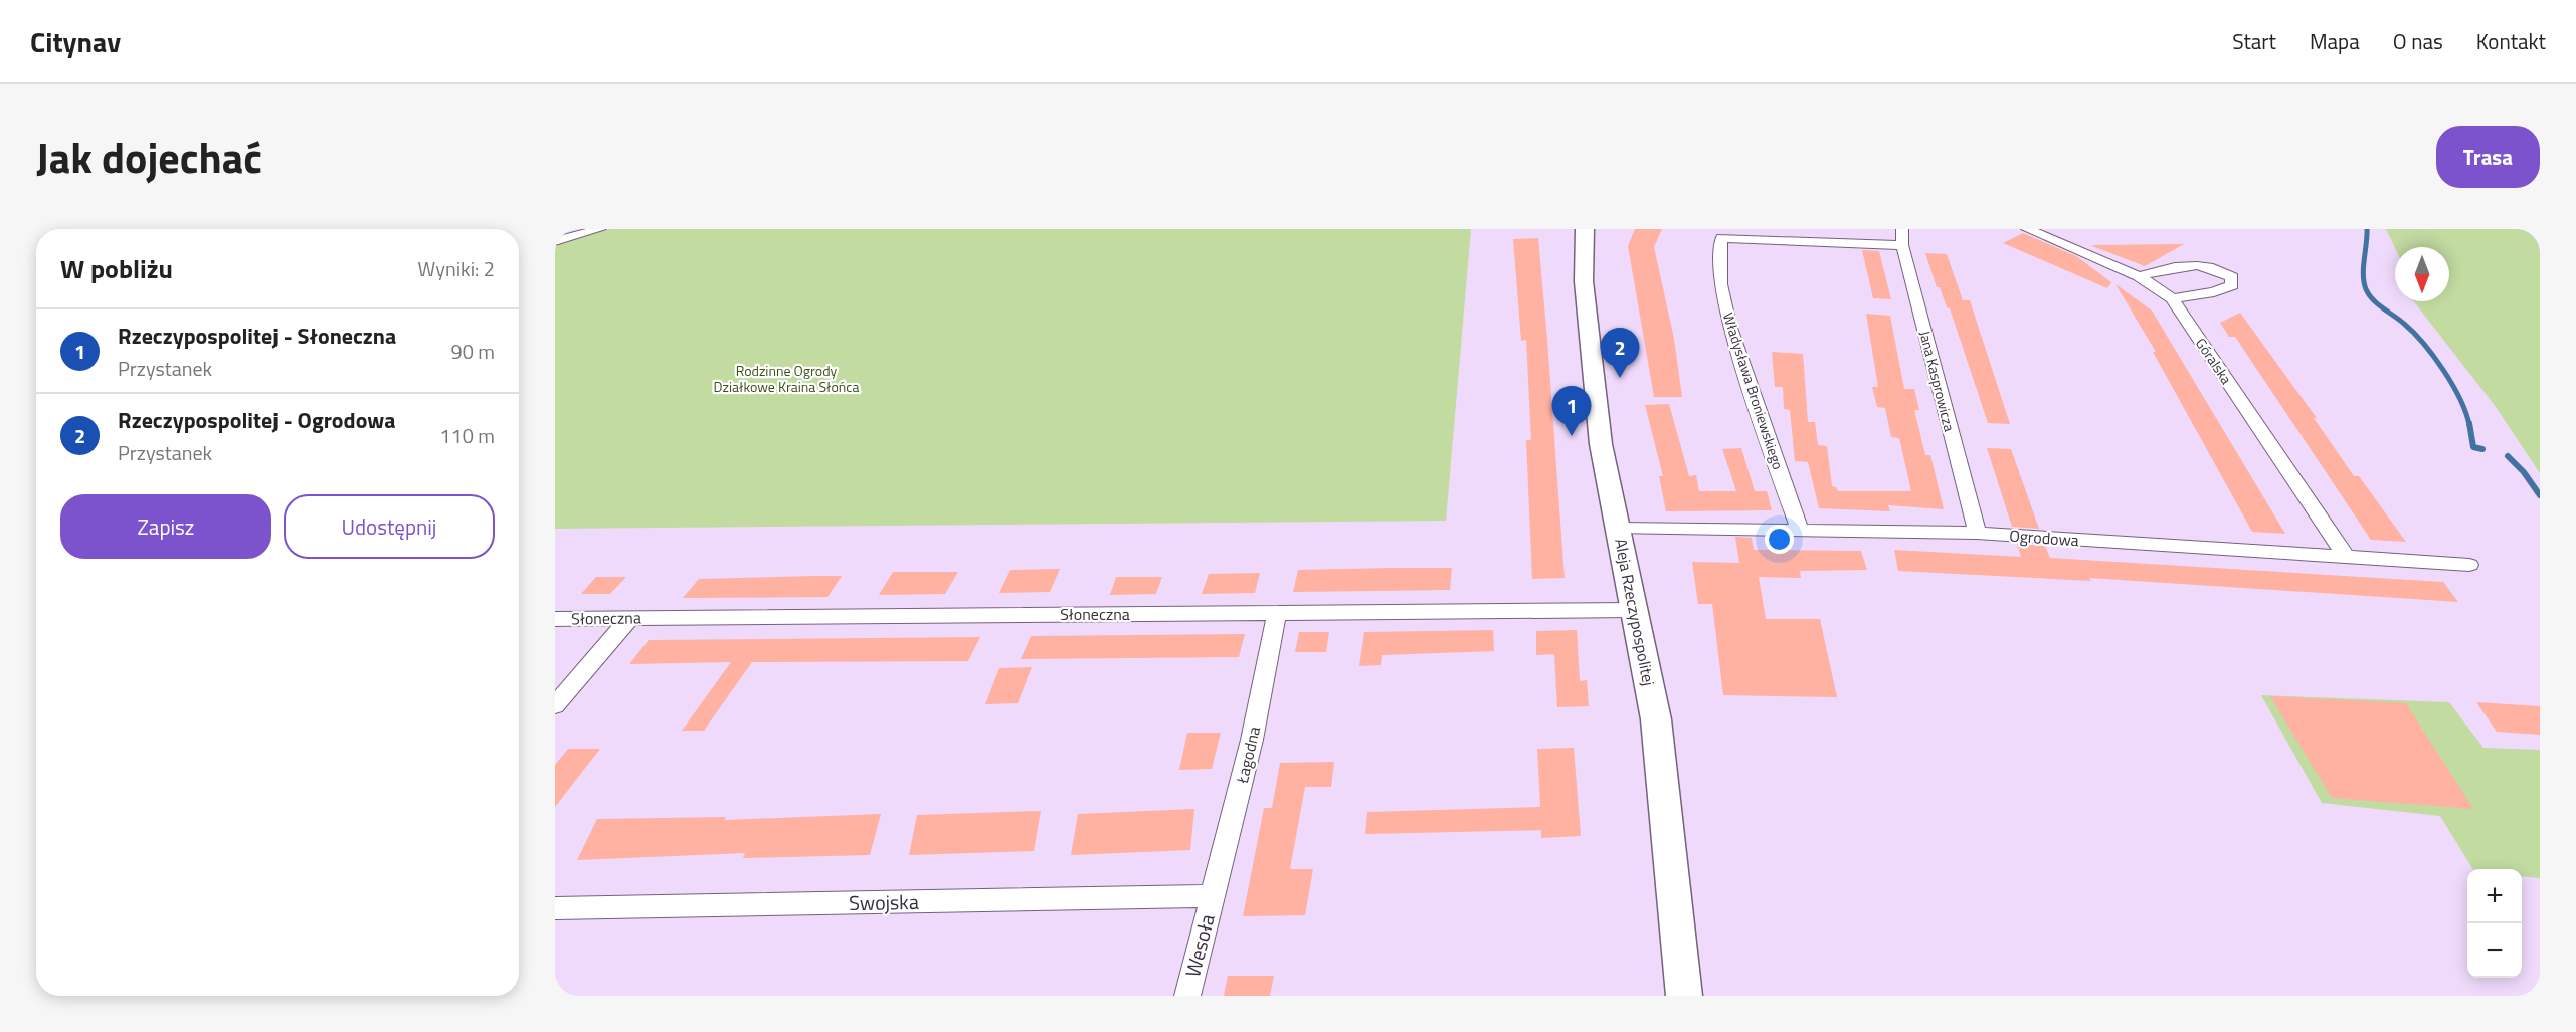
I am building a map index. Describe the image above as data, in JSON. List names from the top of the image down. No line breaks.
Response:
{"streets":{"street":["Góralska","Jana Kasprowicza","Władysława Broniewskiego","Ogrodowa","Aleja Rzeczypospolitej","Słoneczna","Łagodna","Swojska","Wesoła"]},"crossings":[["Góralska","Ogrodowa"],["Jana Kasprowicza","Władysława Broniewskiego"],["Jana Kasprowicza","Ogrodowa"],["Władysława Broniewskiego","Ogrodowa"],["Ogrodowa","Aleja Rzeczypospolitej"],["Aleja Rzeczypospolitej","Słoneczna"],["Słoneczna","Łagodna"],["Łagodna","Swojska"],["Łagodna","Wesoła"],["Swojska","Wesoła"]],"parks":["Rodzinne Ogrody Działkowe Kraina Słońca"],"north":"bottom","page":{"header":"Citynav","nav":["Start","Mapa","O nas","Kontakt"],"title":"Jak dojechać","buttons":["Trasa",["Zapisz","Udostępnij"]],"heading":["W pobliżu","Wyniki: 2"],"list":[{"mark":"1","name":"Rzeczypospolitej - Słoneczna","note":"Przystanek","value":"90 m"},{"mark":"2","name":"Rzeczypospolitej - Ogrodowa","note":"Przystanek","value":"110 m"}],"pins":["2","1"],"map_buttons":["+","−"]}}
